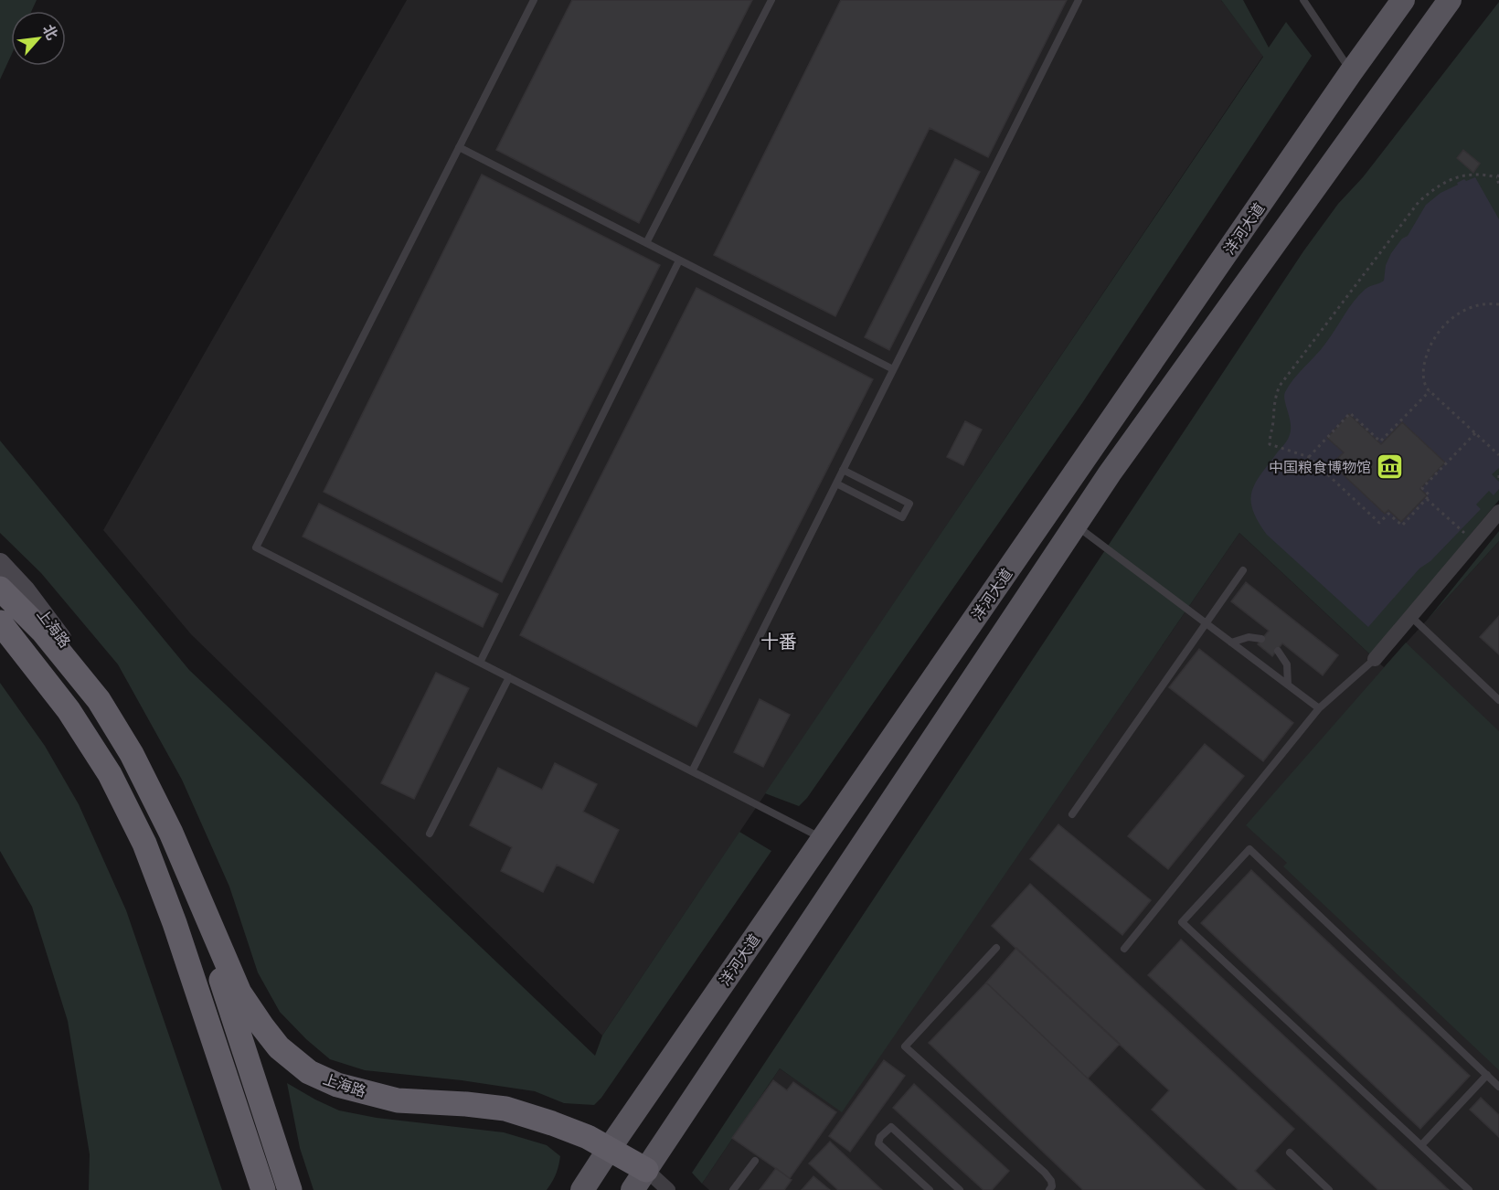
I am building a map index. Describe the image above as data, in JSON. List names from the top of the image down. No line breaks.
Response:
{"streets":{"highway":["上海路"],"main road":["洋河大道"]},"crossings":[["洋河大道","上海路"]],"districts":["十番"],"places":{"museum":["中国粮食博物馆"]},"north":"top right"}
